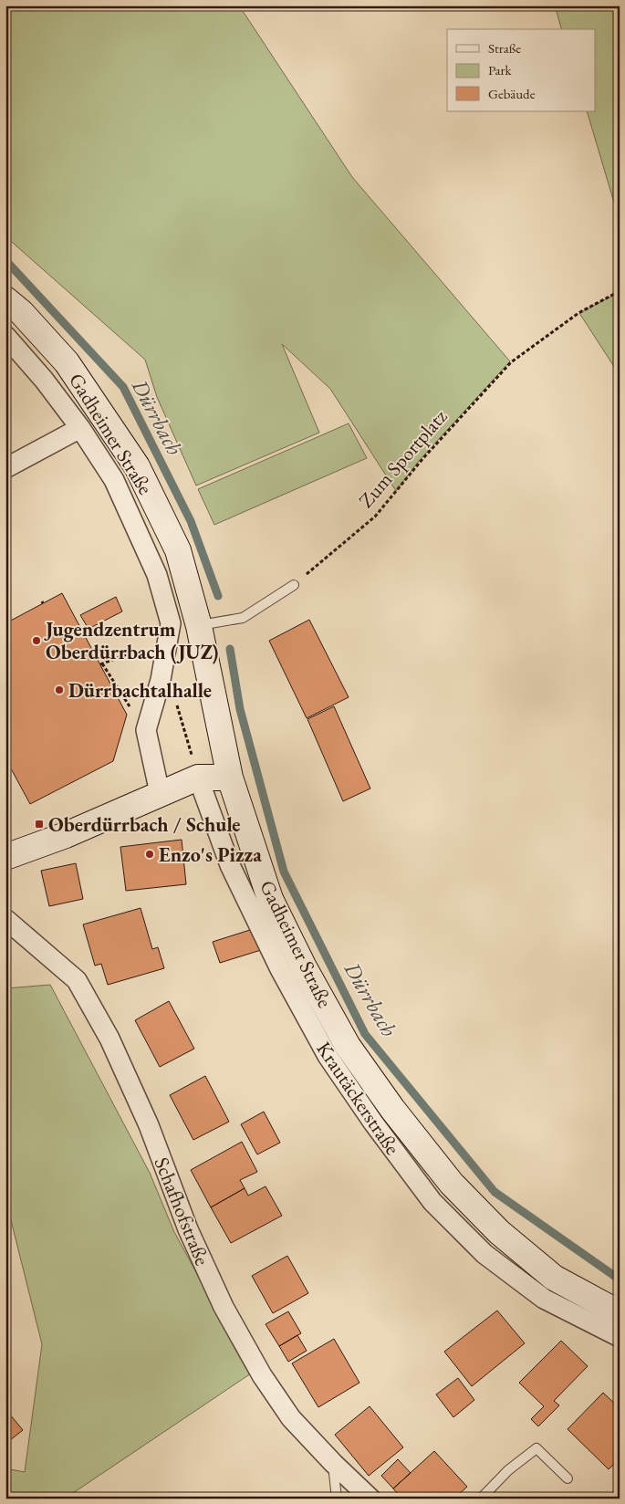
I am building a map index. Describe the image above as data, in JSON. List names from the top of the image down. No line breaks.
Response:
{"streets":{"street":["Gadheimer Straße","Krautäckerstraße","Schafhofstraße"],"path":["Zum Sportplatz"]},"water":["Dürrbach"],"places":{"other":["Jugendzentrum Oberdürrbach (JUZ)","Dürrbachtalhalle","Enzo's Pizza"],"transit":["Oberdürrbach / Schule"]},"legend":["Straße","Park","Gebäude"]}
